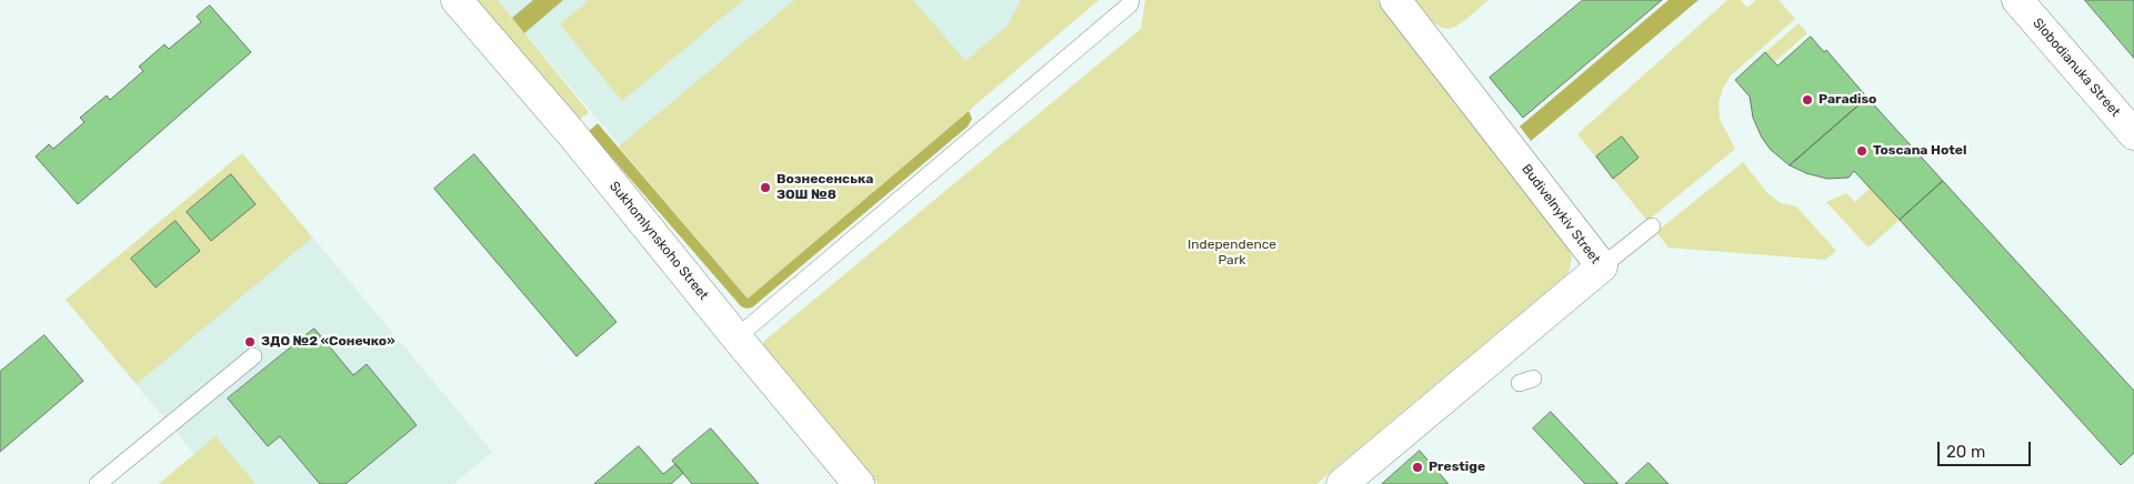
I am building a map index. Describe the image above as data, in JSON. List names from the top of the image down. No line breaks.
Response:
{"streets":{"street":["Slobodianuka Street","Budivelnykiv Street","Sukhomlynskoho Street"]},"parks":["Independence Park"],"places":["Paradiso","Toscana Hotel","Вознесенська ЗОШ №8","ЗДО №2 «Сонечко»","Prestige"],"scale_bar":"20 m"}
